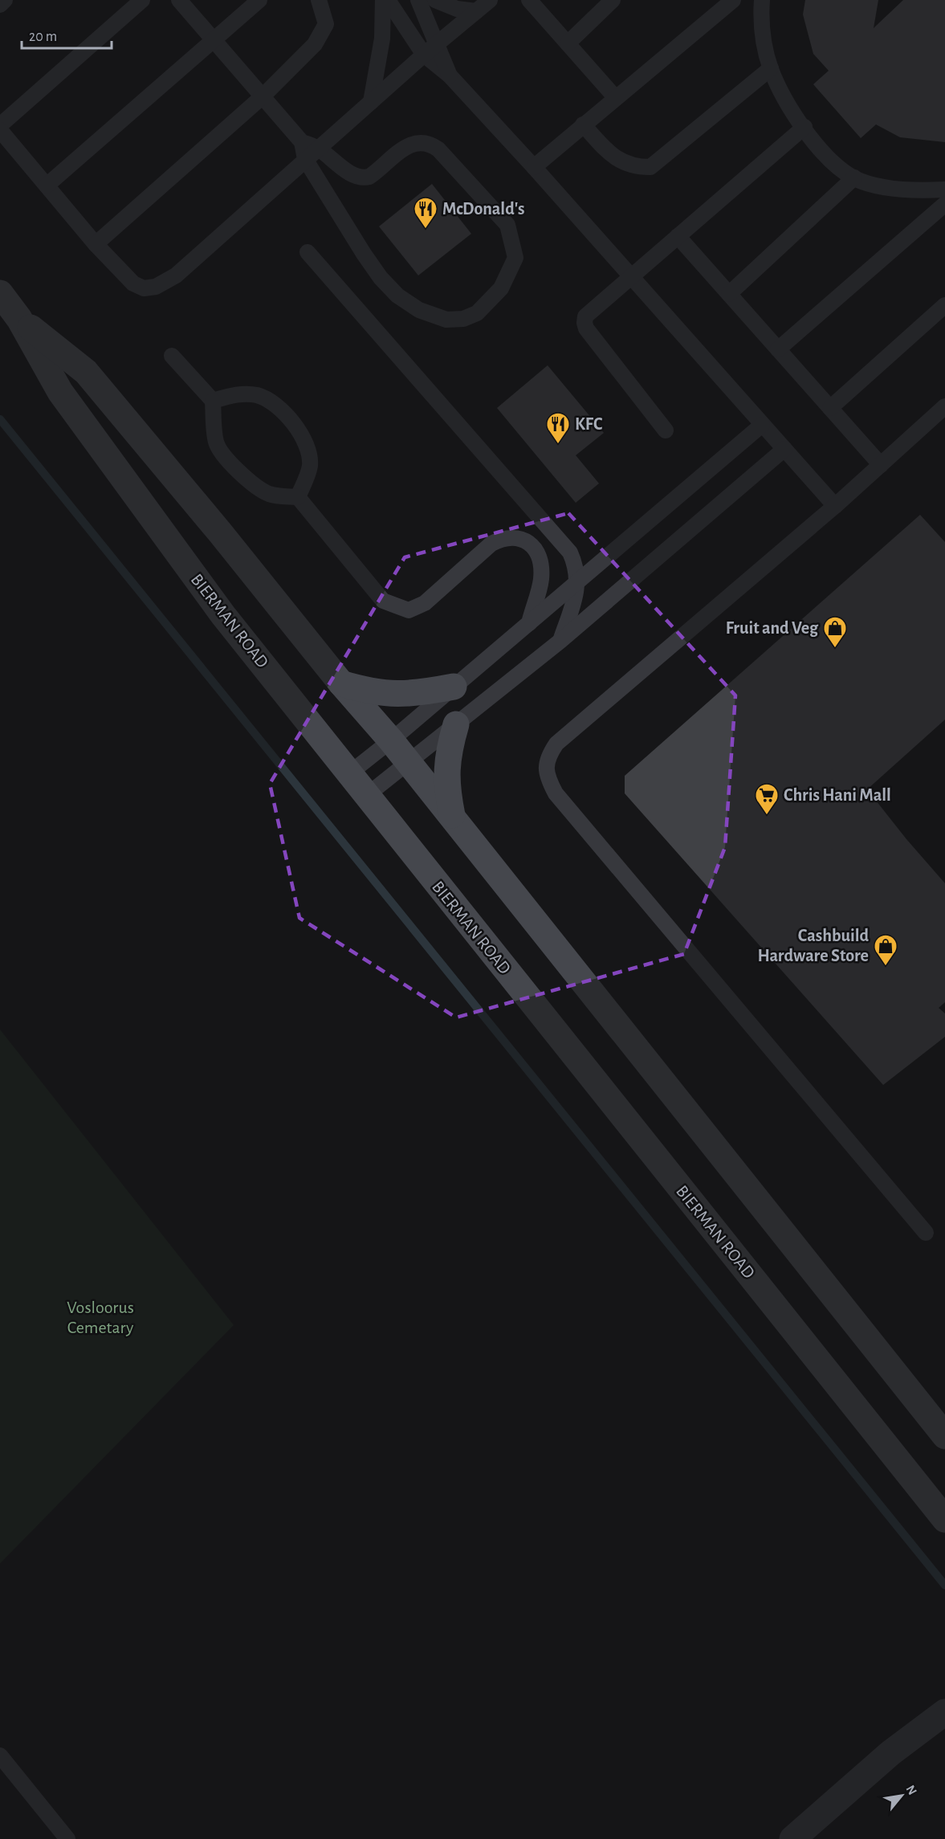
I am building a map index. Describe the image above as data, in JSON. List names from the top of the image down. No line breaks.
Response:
{"streets":{"main road":["BIERMAN ROAD"]},"parks":["Vosloorus Cemetary"],"places":{"restaurant":["McDonald's","KFC"],"shop":["Fruit and Veg","Cashbuild Hardware Store"],"supermarket":["Chris Hani Mall"]},"scale_bar":"20 m","north":"top right"}
